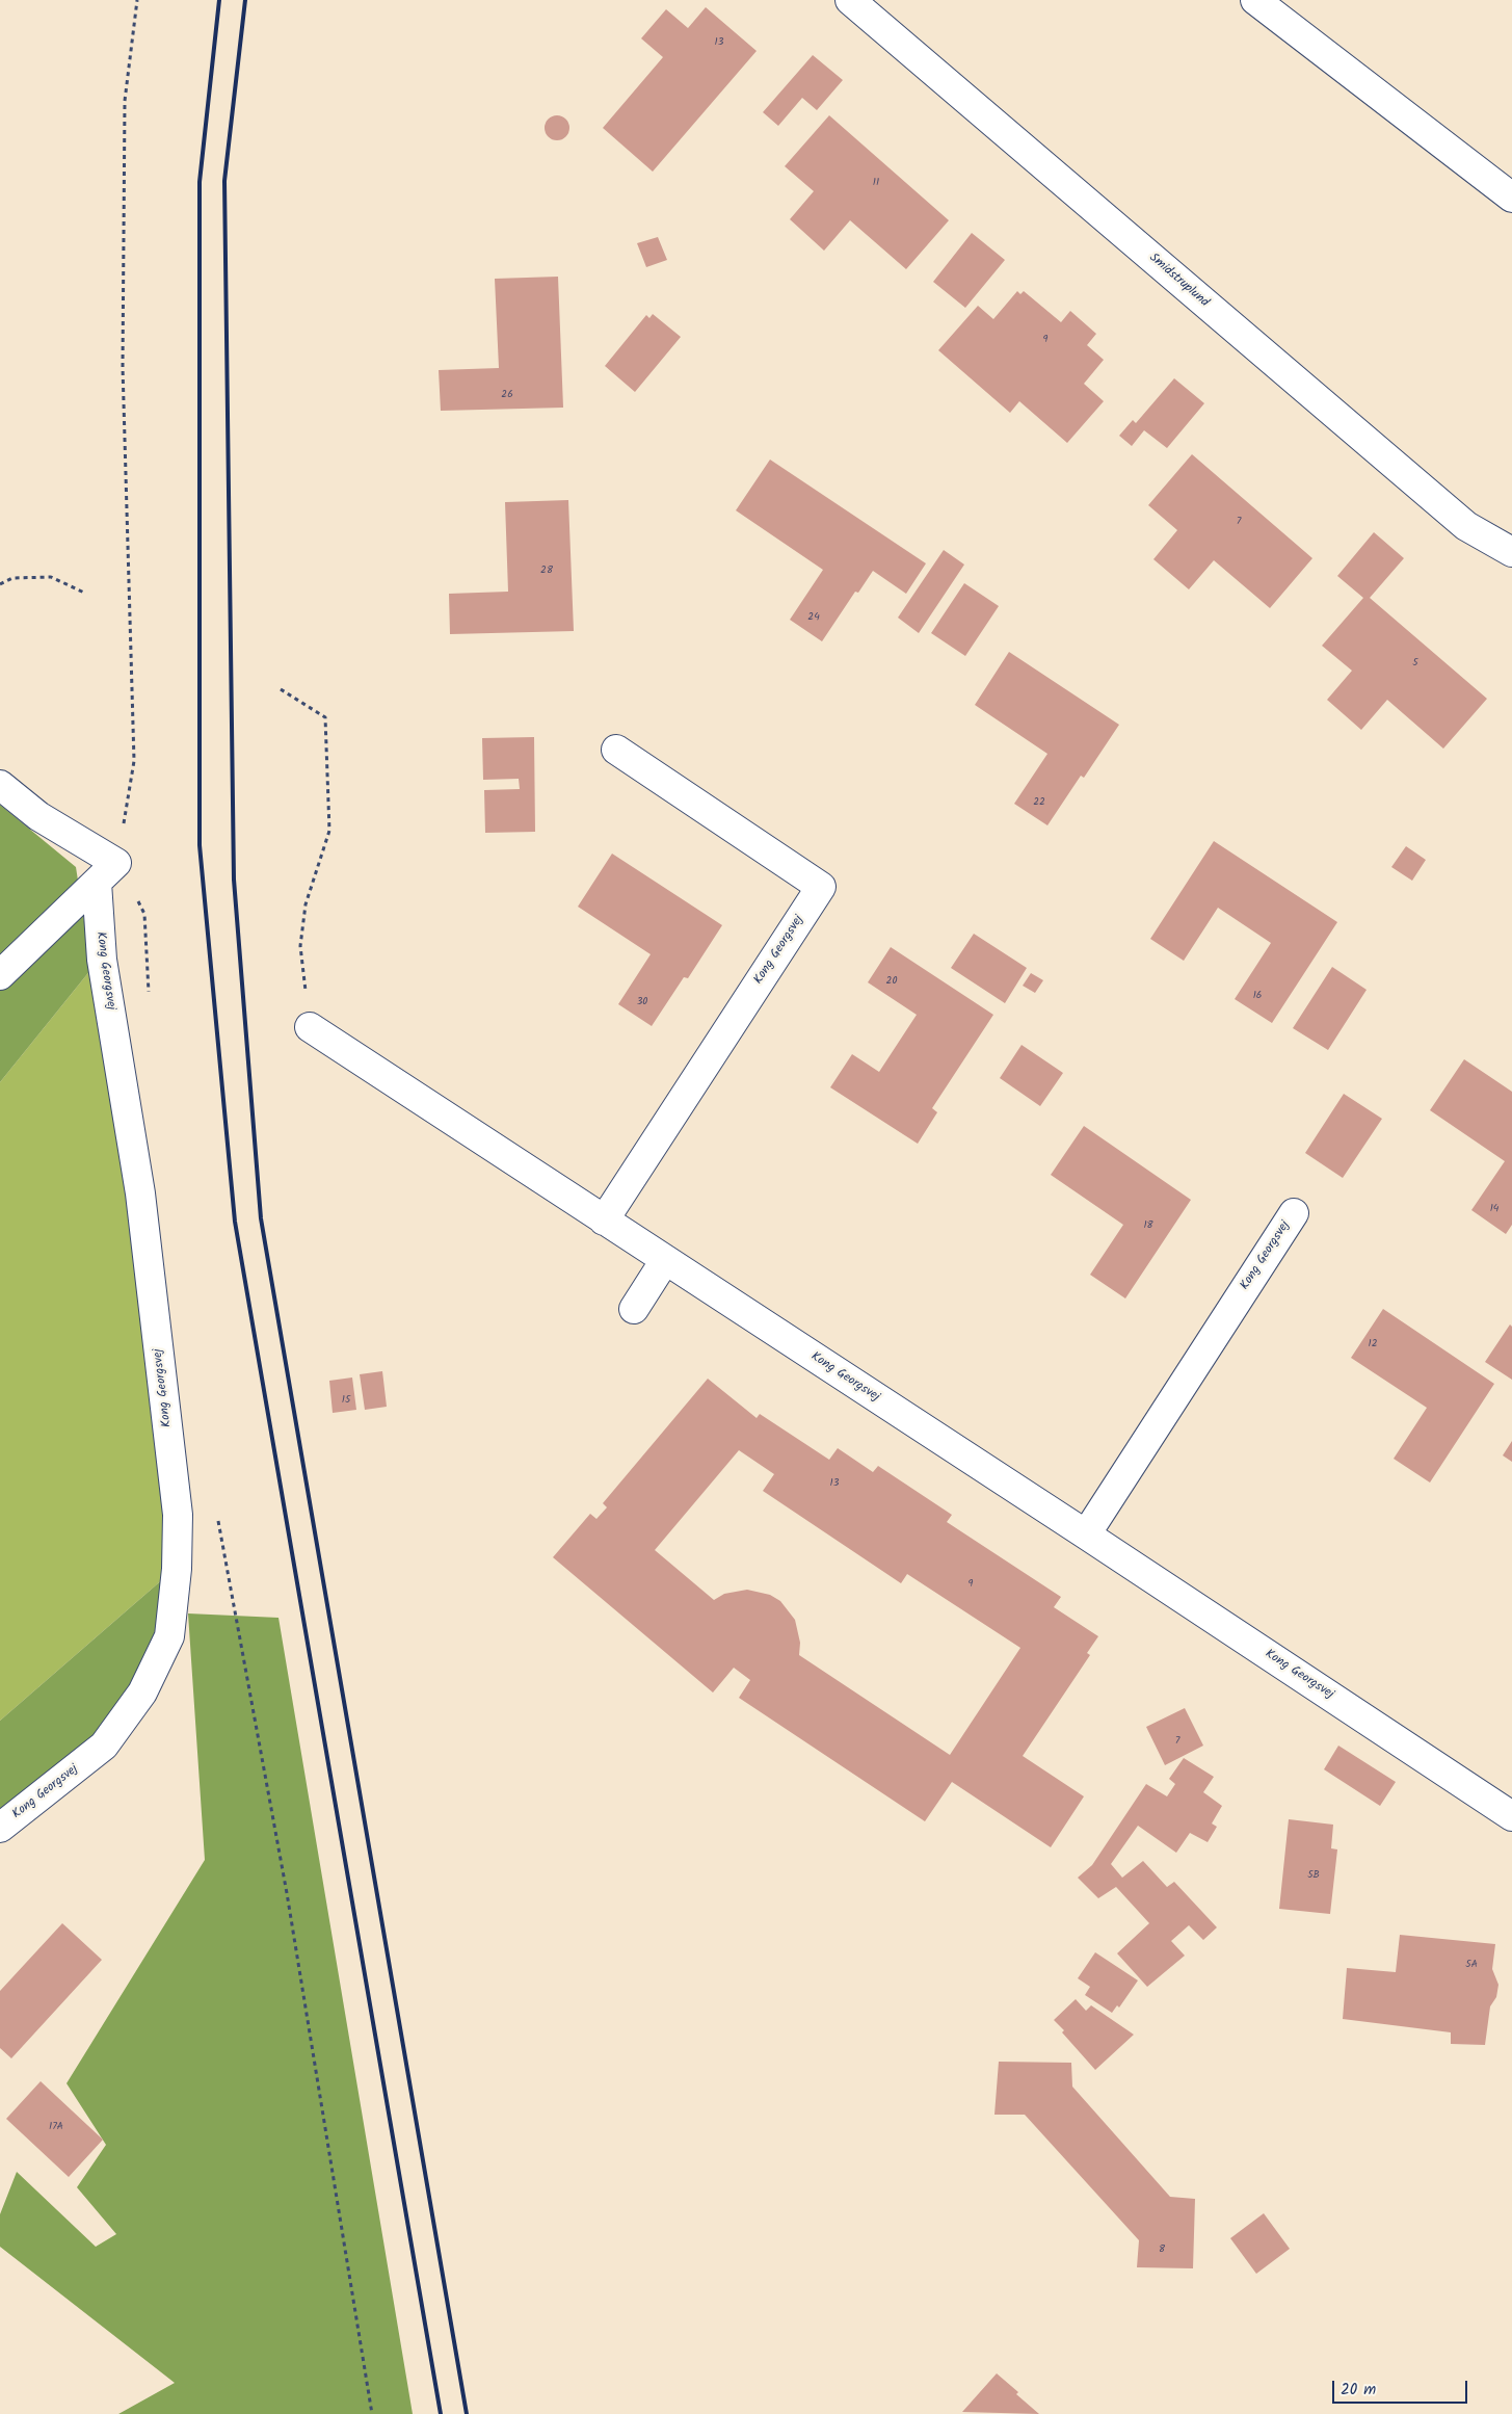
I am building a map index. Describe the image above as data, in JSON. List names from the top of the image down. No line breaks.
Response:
{"streets":{"street":["Smidstruplund","Kong Georgsvej"]},"house_numbers":["13","11","9","26","7","28","24","5","22","20","16","30","14","18","12","15","13","9","7","5B","5A","17A","8"],"scale_bar":"20 m"}
